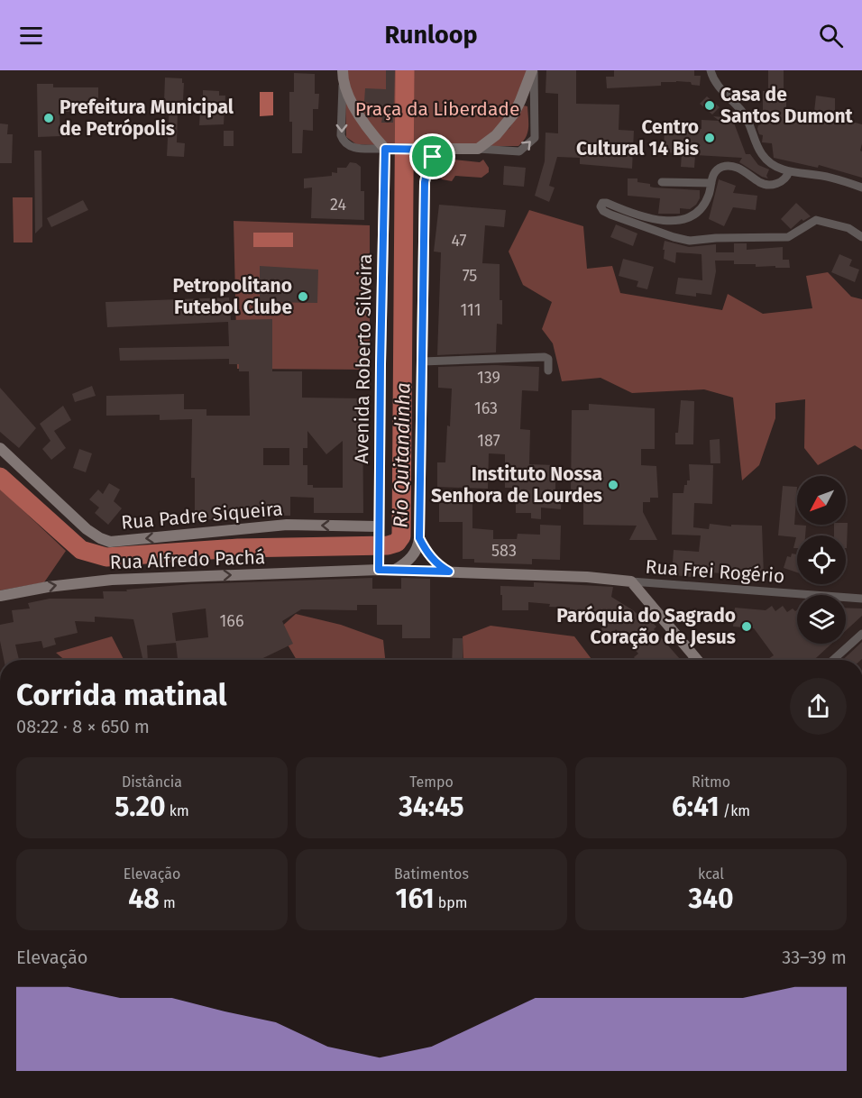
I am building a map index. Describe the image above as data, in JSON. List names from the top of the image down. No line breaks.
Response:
{"streets":{"main road":["Avenida Roberto Silveira","Rua Padre Siqueira","Rua Alfredo Pachá"],"street":["Rua Frei Rogério"]},"crossings":[["Avenida Roberto Silveira","Rua Padre Siqueira"],["Avenida Roberto Silveira","Rua Alfredo Pachá"],["Rua Alfredo Pachá","Rua Frei Rogério"]],"one_way":["Rua Padre Siqueira","Rua Alfredo Pachá"],"water":["Rio Quitandinha"],"parks":["Praça da Liberdade"],"places":["Casa de Santos Dumont","Prefeitura Municipal de Petrópolis","Centro Cultural 14 Bis","Petropolitano Futebol Clube","Instituto Nossa Senhora de Lourdes","Paróquia do Sagrado Coração de Jesus"],"house_numbers":["24","47","75","111","139","163","187","583","166"],"north":"bottom left","page":{"header":"Runloop","heading":["Corrida matinal","08:22 · 8 × 650 m"],"stats":[["Distância","5.20 km"],["Tempo","34:45"],["Ritmo","6:41 /km"],["Elevação","48 m"],["Batimentos","161 bpm"],["kcal","340"]],"chart":["Elevação","33–39 m"]}}
